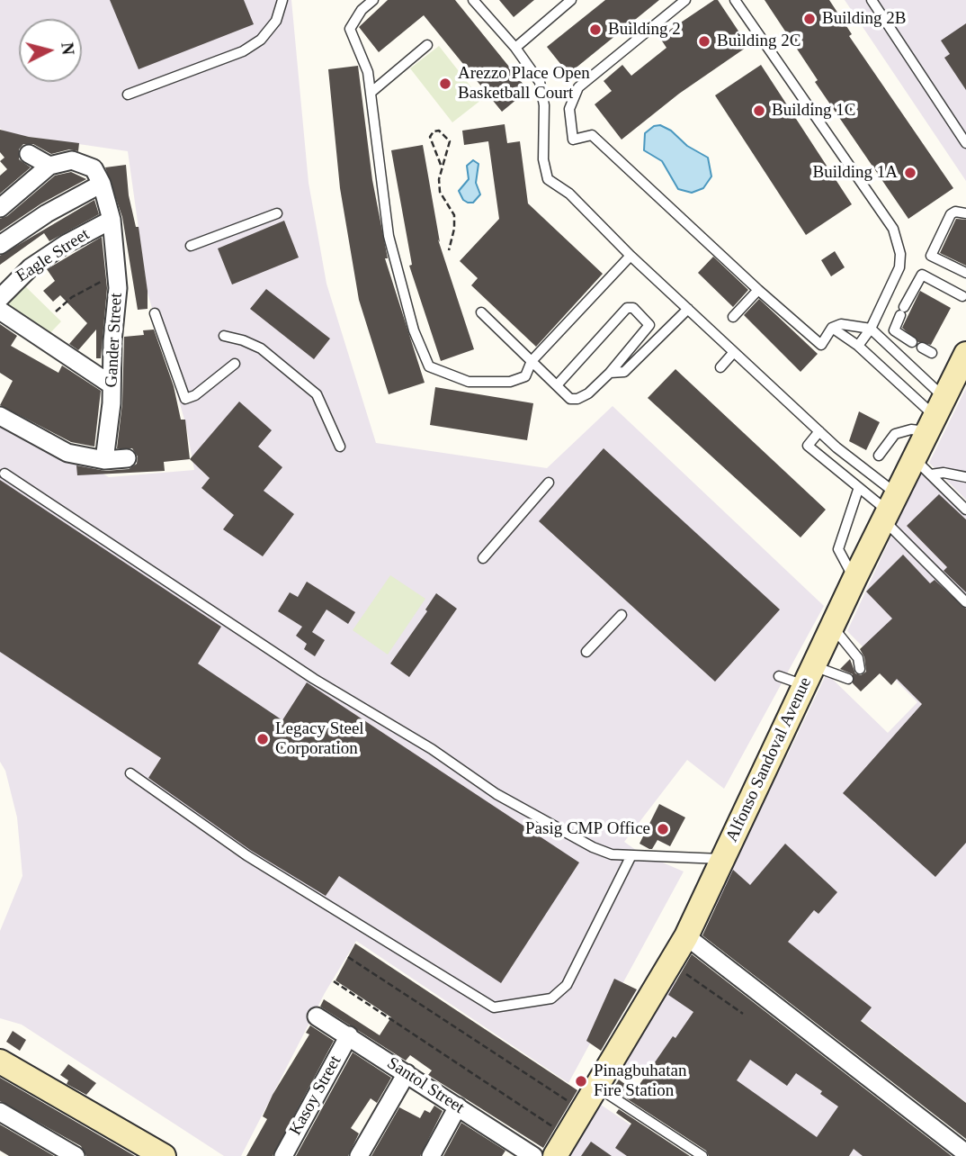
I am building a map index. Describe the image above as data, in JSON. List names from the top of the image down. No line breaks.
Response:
{"streets":{"main road":["Alfonso Sandoval Avenue"],"street":["Eagle Street","Gander Street","Santol Street","Kasoy Street"]},"crossings":[["Eagle Street","Gander Street"],["Santol Street","Kasoy Street"]],"places":["Building 2B","Building 2","Building 2C","Arezzo Place Open Basketball Court","Building 1C","Building 1A","Legacy Steel Corporation","Pasig CMP Office","Pinagbuhatan Fire Station"],"north":"right"}
